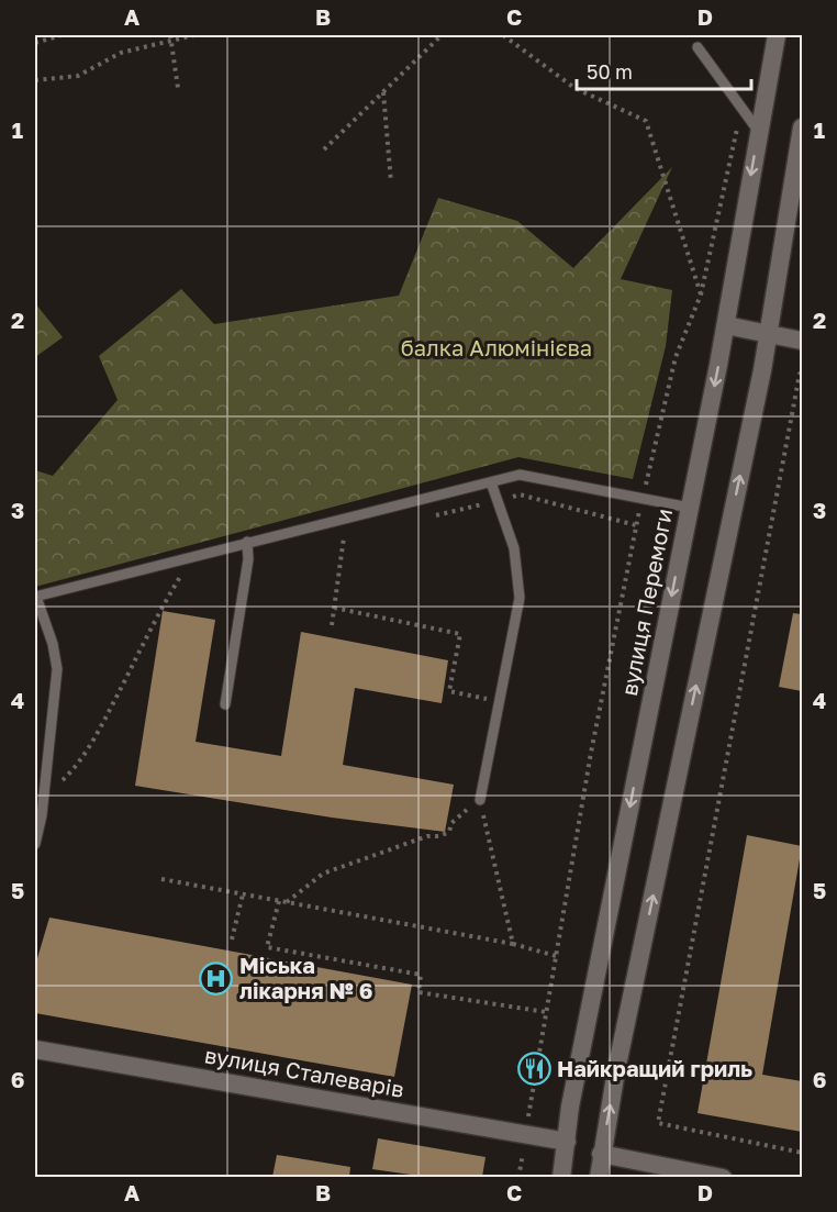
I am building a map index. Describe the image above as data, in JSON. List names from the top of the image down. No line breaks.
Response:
{"streets":{"main road":["вулиця Перемоги","вулиця Сталеварів"]},"crossings":[["вулиця Перемоги","вулиця Сталеварів"]],"parks":["балка Алюмінієва"],"places":{"hospital":["Мiська лiкарня № 6"],"restaurant":["Найкращий гриль"]},"scale_bar":"50 m","grid":{"columns":["A","B","C","D"],"rows":["1","2","3","4","5","6"]}}
